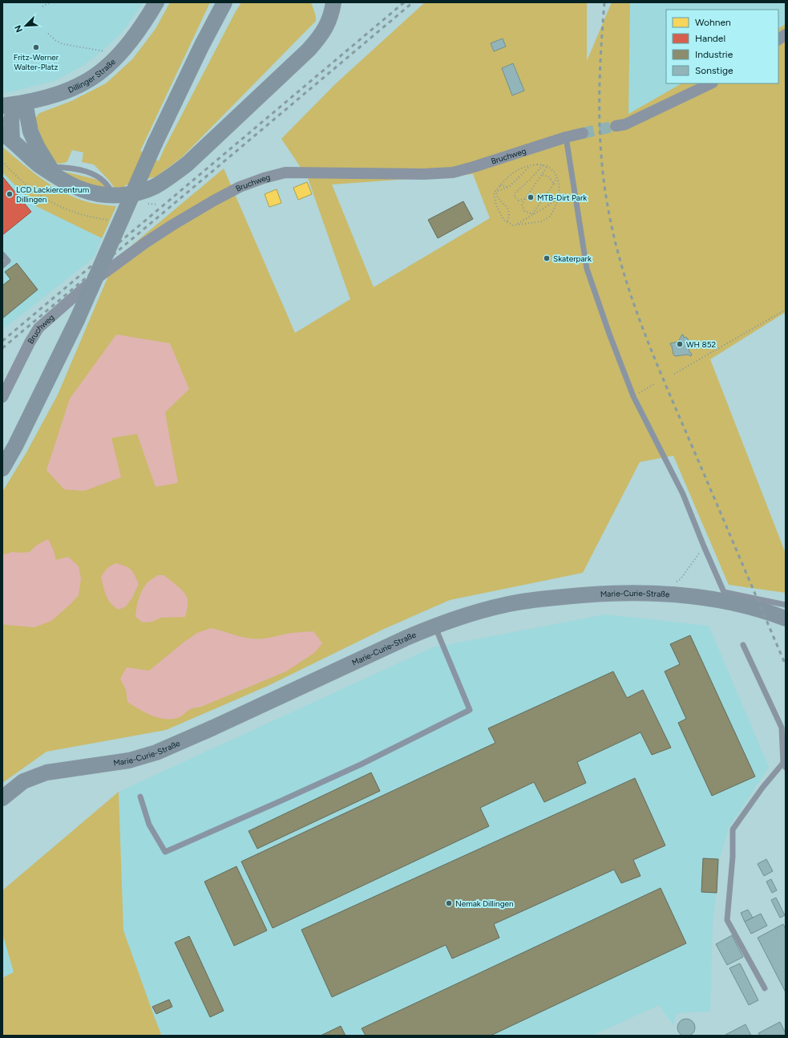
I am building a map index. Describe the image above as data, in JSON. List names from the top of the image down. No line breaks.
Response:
{"streets":{"main road":["Dillinger Straße","Marie-Curie-Straße"],"street":["Bruchweg"]},"places":["Fritz-Werner Walter-Platz","LCD Lackiercentrum Dillingen","MTB-Dirt Park","Skaterpark","WH 852","Nemak Dillingen"],"legend":["Wohnen","Handel","Industrie","Sonstige"],"north":"bottom left"}
